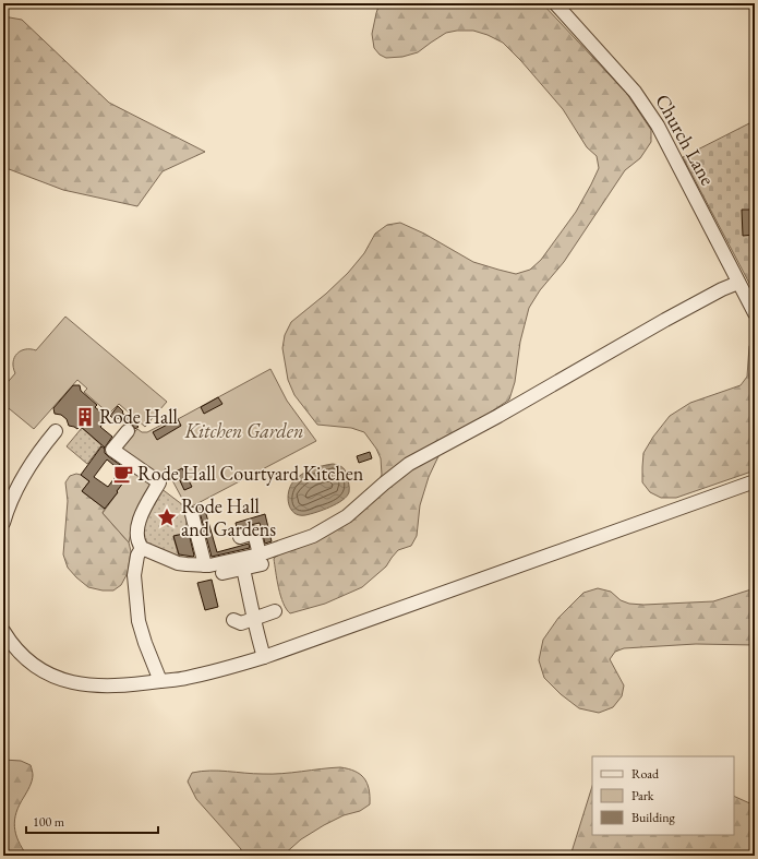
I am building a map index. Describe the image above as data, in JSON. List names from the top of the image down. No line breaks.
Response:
{"streets":{"street":["Church Lane"]},"parks":["Kitchen Garden"],"places":{"building":["Rode Hall"],"cafe":["Rode Hall Courtyard Kitchen"],"place":["Rode Hall and Gardens"]},"legend":["Road","Park","Building"],"scale_bar":"100 m"}
